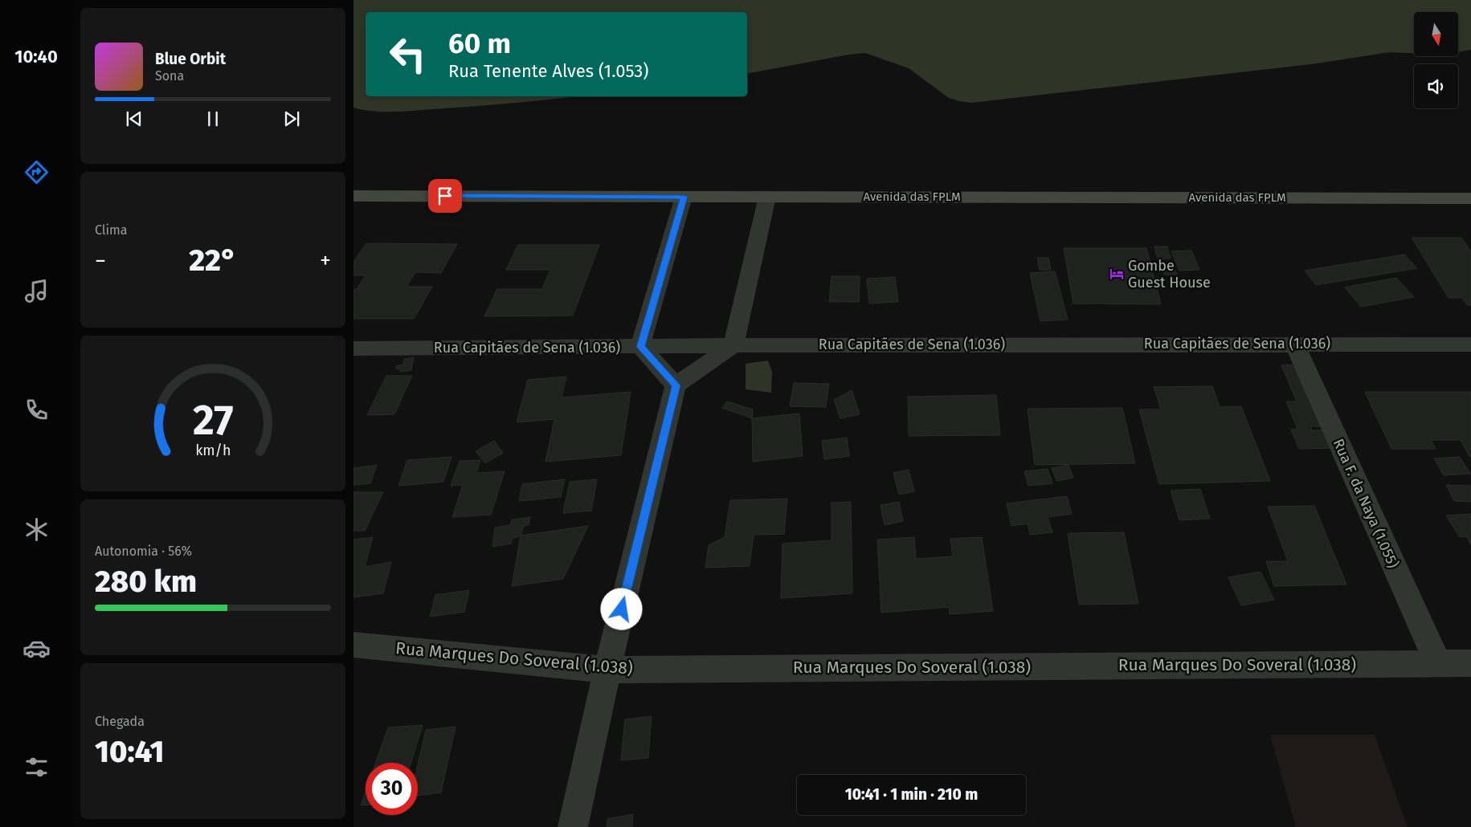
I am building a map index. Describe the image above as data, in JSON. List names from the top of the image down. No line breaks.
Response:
{"streets":{"street":["Avenida das FPLM","Rua Capitães de Sena (1.036)","Rua F. da Naya (1.055)","Rua Marques Do Soveral (1.038)"]},"crossings":[["Rua Capitães de Sena (1.036)","Rua F. da Naya (1.055)"],["Rua F. da Naya (1.055)","Rua Marques Do Soveral (1.038)"]],"places":{"hotel":["Gombe Guest House"]},"north":"bottom","page":{"tabs":"10:40","turn":["60 m","Rua Tenente Alves (1.053)"],"song":["Blue Orbit","Sona"],"tile":["Clima",["Autonomia · 56%","280 km"],["Chegada","10:41"]],"heat":["−","22°","+"],"limit":"30","trip":"10:41 · 1 min · 210 m","gauge":["27","km/h"]}}
